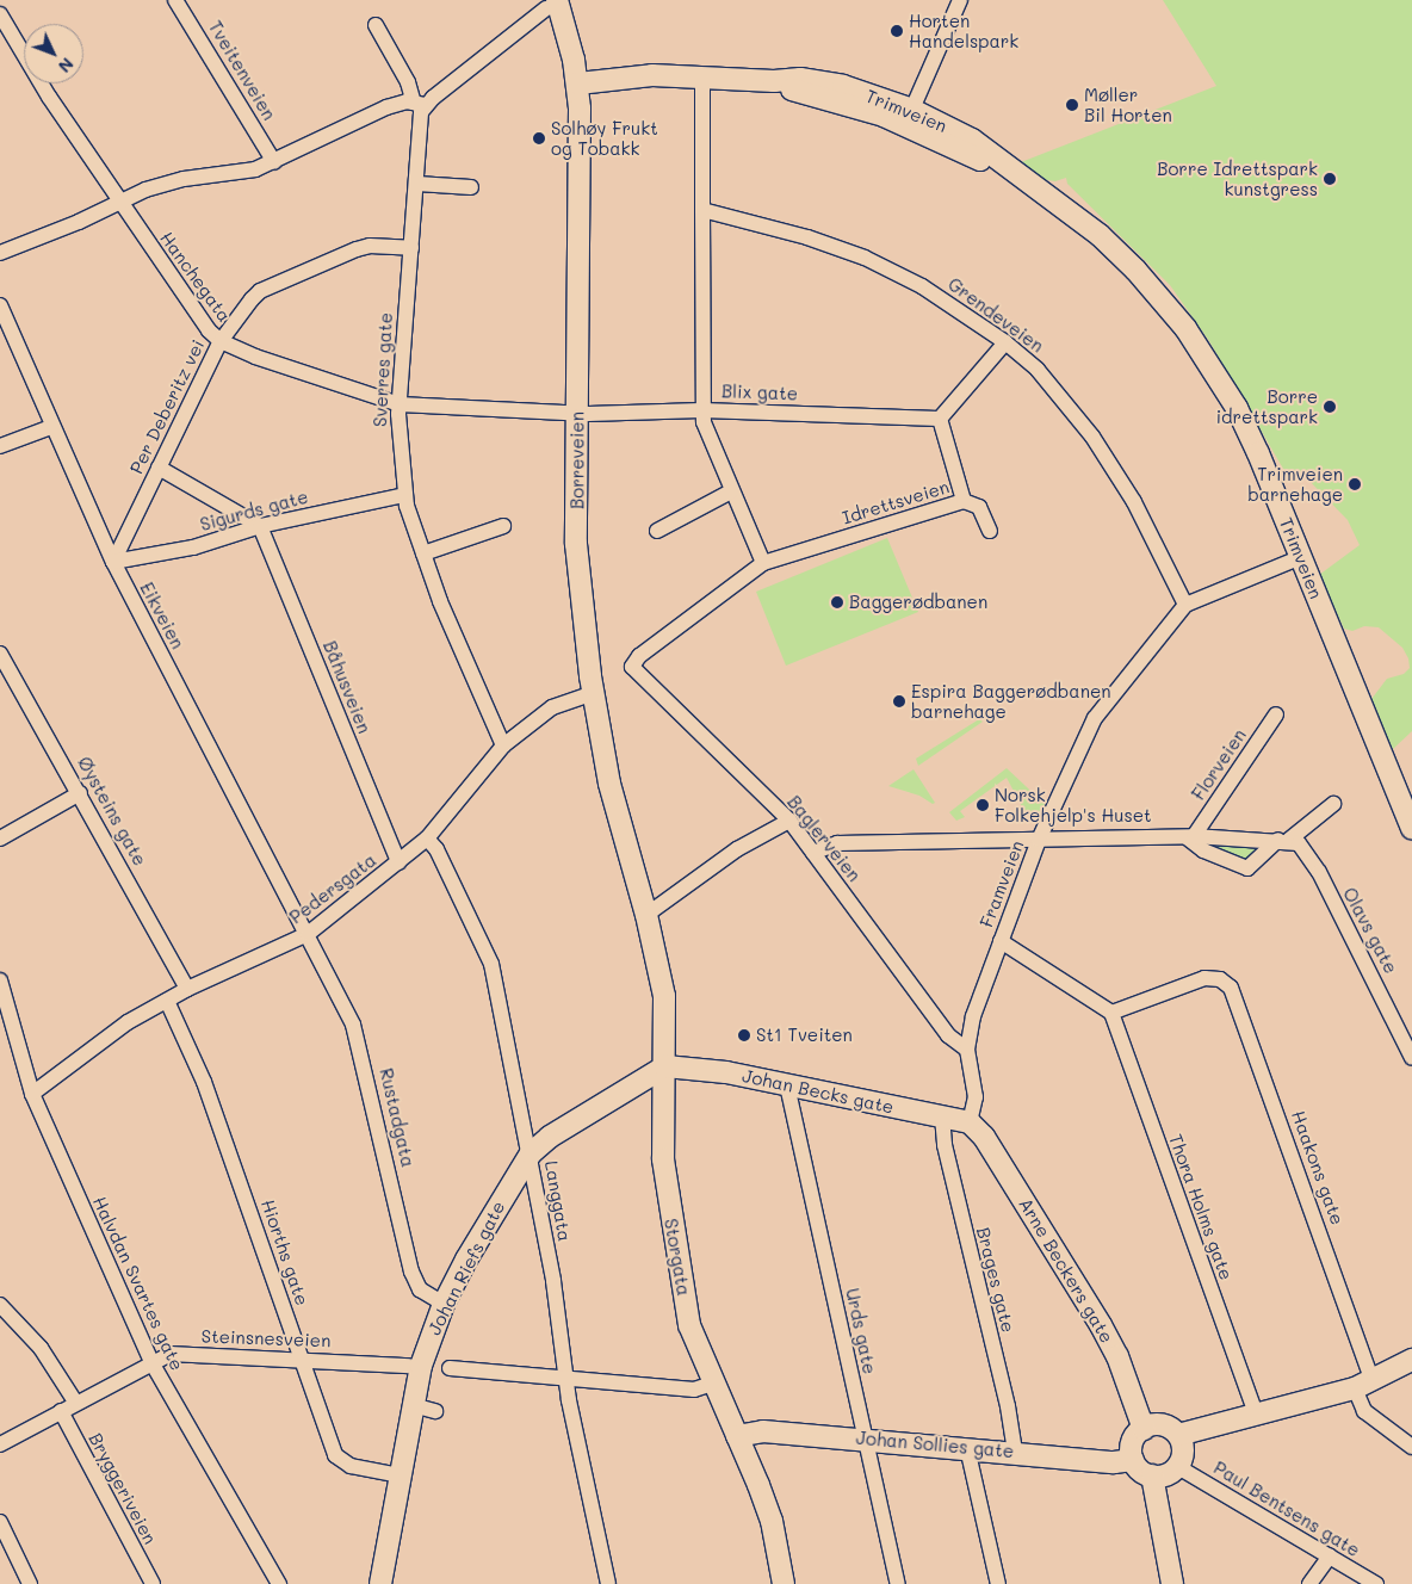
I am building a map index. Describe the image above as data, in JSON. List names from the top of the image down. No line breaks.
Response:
{"streets":{"main road":["Trimveien","Borreveien","Johan Becks gate","Storgata","Johan Riefs gate","Arne Beckers gate","Johan Sollies gate"],"street":["Tveitenveien","Hanchegata","Grendeveien","Sverres gate","Blix gate","Per Deberitz vei","Idrettsveien","Sigurds gate","Eikveien","Båhusveien","Florveien","Øysteins gate","Baglerveien","Framveien","Pedersgata","Olavs gate","Rustadgata","Haakons gate","Langgata","Thora Holms gate","Hiorths gate","Brages gate","Halvdan Svartes gate","Urds gate","Steinsnesveien","Bryggeriveien","Paul Bentsens gate"]},"crossings":[["Trimveien","Borreveien"],["Trimveien","Framveien"],["Hanchegata","Sverres gate"],["Hanchegata","Blix gate"],["Hanchegata","Per Deberitz vei"],["Hanchegata","Borreveien"],["Grendeveien","Framveien"],["Sverres gate","Per Deberitz vei"],["Sverres gate","Sigurds gate"],["Sverres gate","Pedersgata"],["Blix gate","Borreveien"],["Blix gate","Idrettsveien"],["Per Deberitz vei","Sigurds gate"],["Per Deberitz vei","Eikveien"],["Borreveien","Pedersgata"],["Borreveien","Storgata"],["Idrettsveien","Baglerveien"],["Sigurds gate","Eikveien"],["Sigurds gate","Båhusveien"],["Eikveien","Pedersgata"],["Eikveien","Rustadgata"],["Båhusveien","Pedersgata"],["Øysteins gate","Pedersgata"],["Baglerveien","Framveien"],["Framveien","Johan Becks gate"],["Framveien","Arne Beckers gate"],["Pedersgata","Rustadgata"],["Pedersgata","Langgata"],["Pedersgata","Hiorths gate"],["Pedersgata","Halvdan Svartes gate"],["Johan Becks gate","Storgata"],["Johan Becks gate","Johan Riefs gate"],["Johan Becks gate","Arne Beckers gate"],["Johan Becks gate","Brages gate"],["Johan Becks gate","Urds gate"],["Rustadgata","Johan Riefs gate"],["Haakons gate","Thora Holms gate"],["Langgata","Johan Riefs gate"],["Hiorths gate","Johan Riefs gate"],["Hiorths gate","Steinsnesveien"],["Storgata","Johan Riefs gate"],["Storgata","Johan Sollies gate"],["Arne Beckers gate","Johan Sollies gate"],["Arne Beckers gate","Paul Bentsens gate"],["Brages gate","Johan Sollies gate"],["Halvdan Svartes gate","Steinsnesveien"],["Urds gate","Johan Sollies gate"],["Steinsnesveien","Bryggeriveien"],["Johan Sollies gate","Paul Bentsens gate"]],"places":["Horten Handelspark","Møller Bil Horten","Solhøy Frukt og Tobakk","Borre Idrettspark kunstgress","Borre idrettspark","Trimveien barnehage","Baggerødbanen","Espira Baggerødbanen barnehage","Norsk Folkehjelp's Huset","St1 Tveiten"],"north":"bottom right"}
